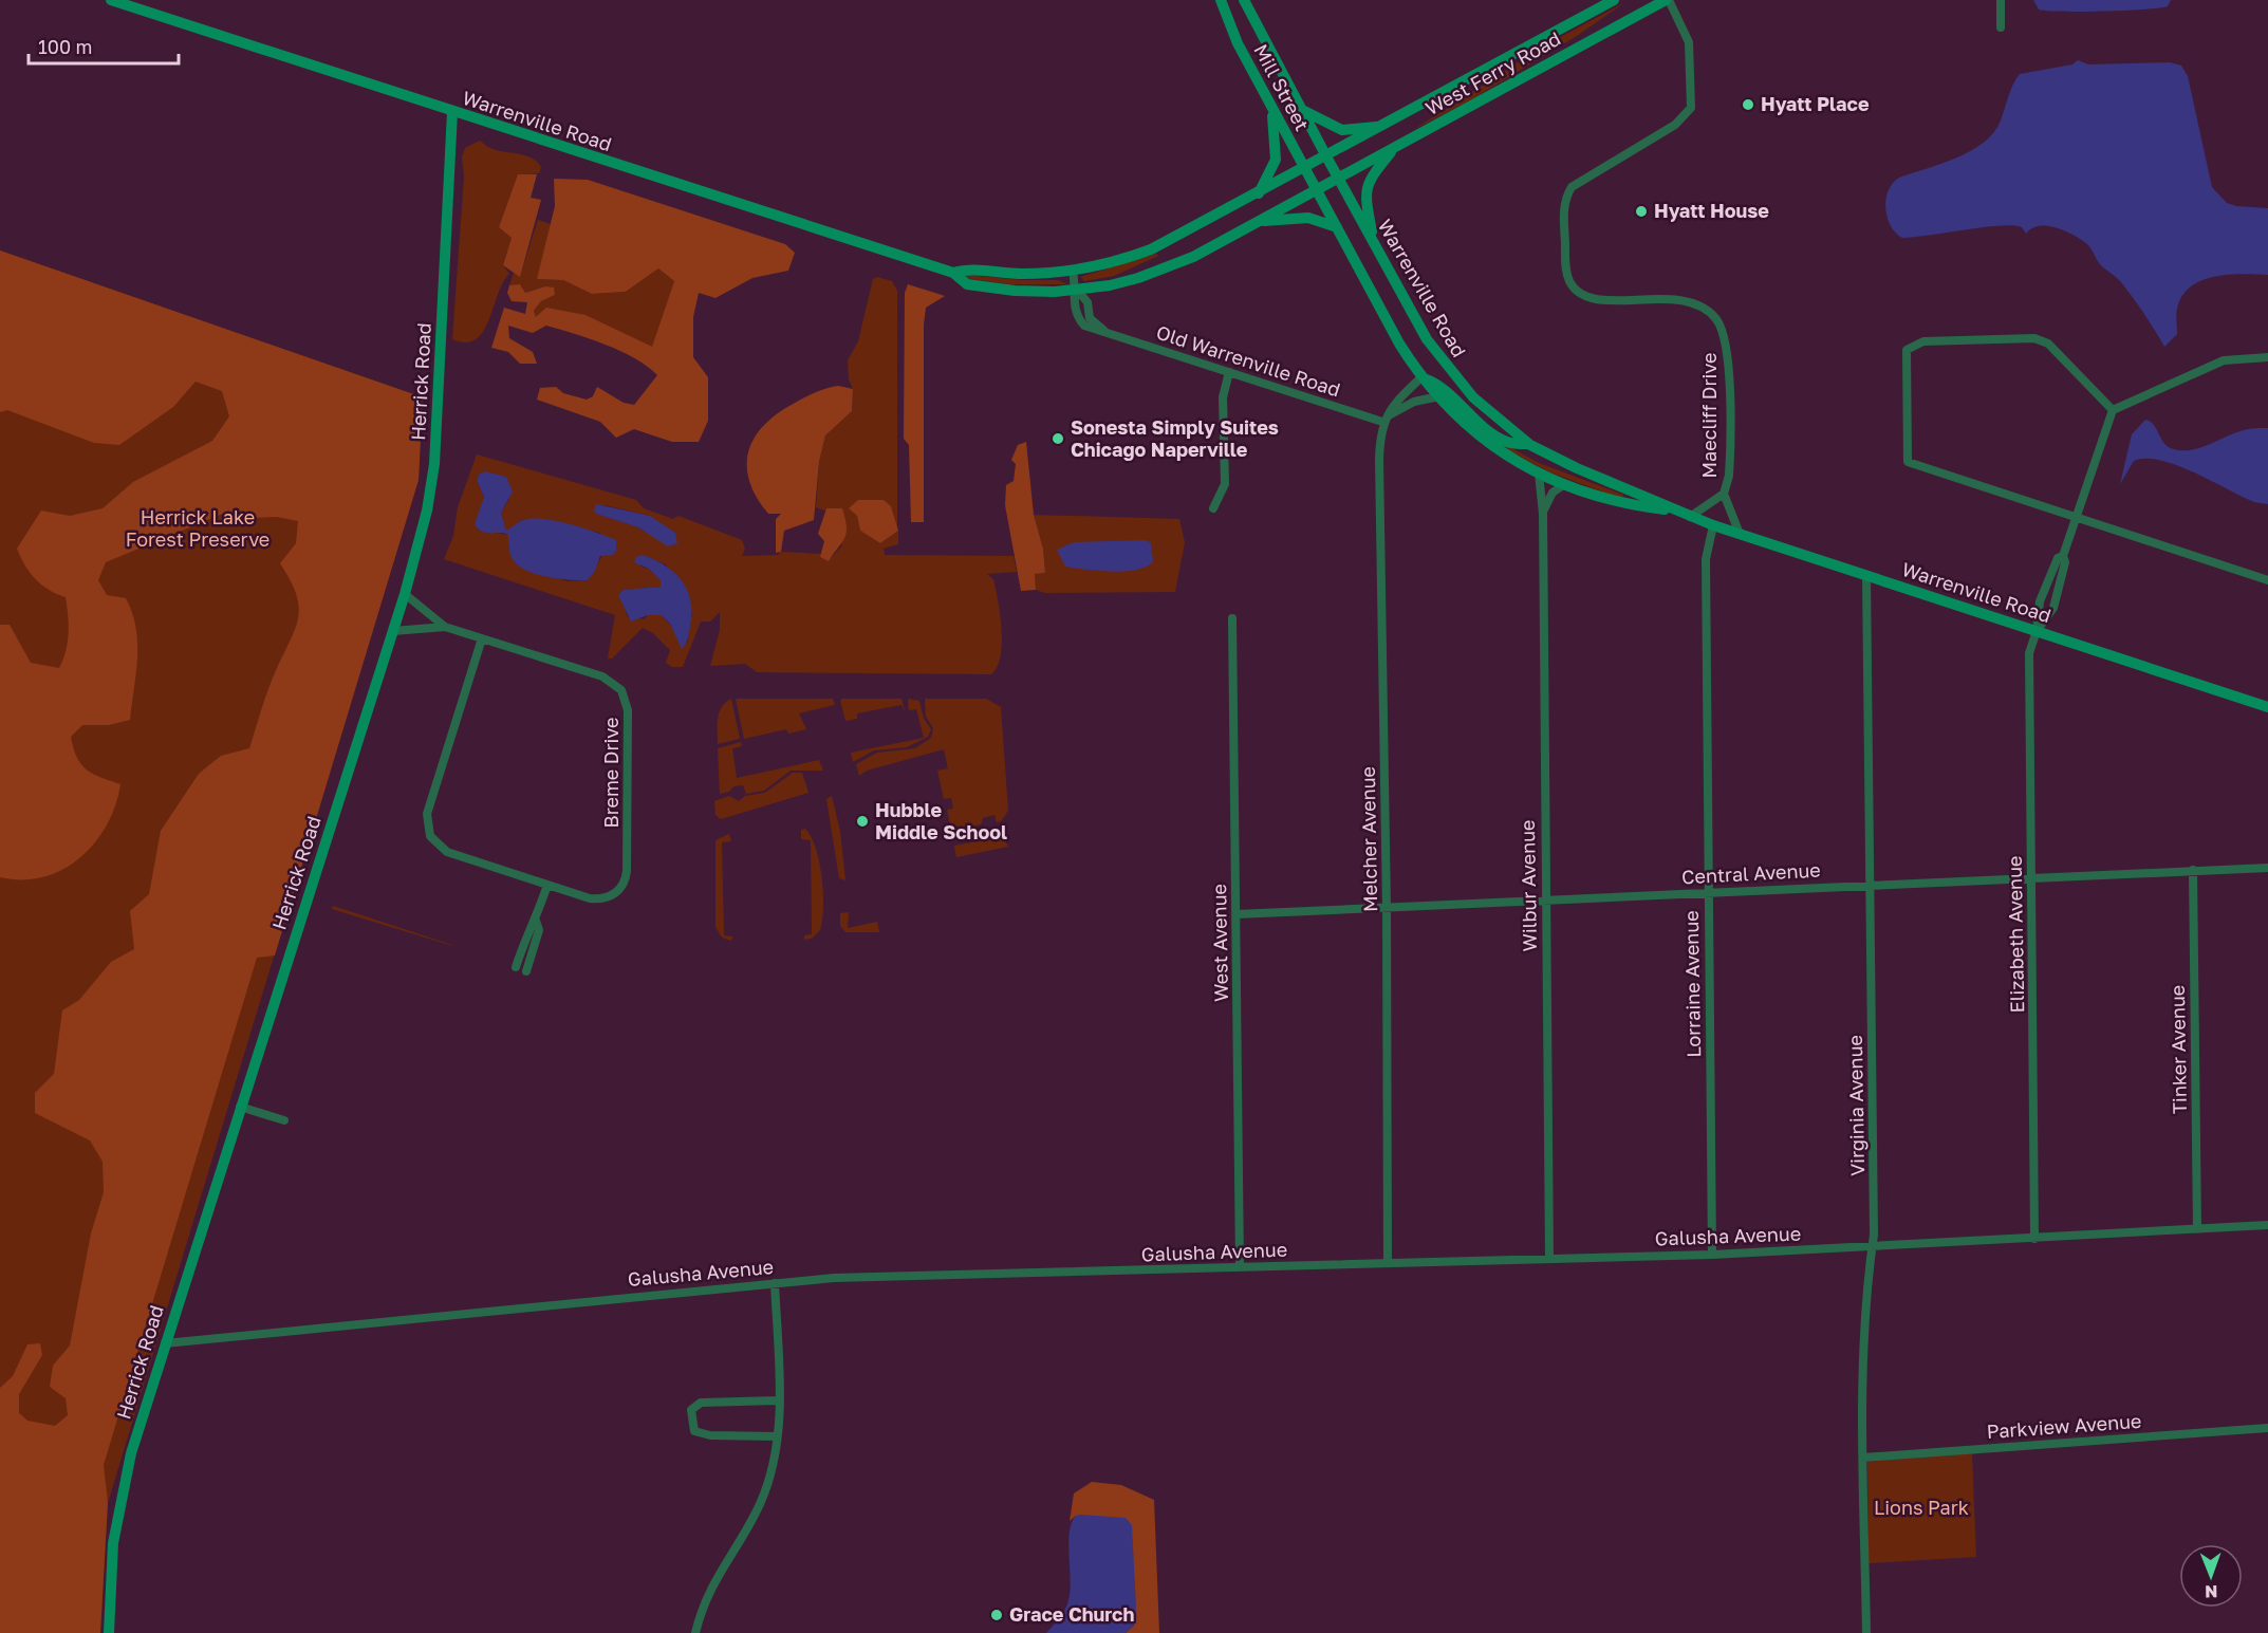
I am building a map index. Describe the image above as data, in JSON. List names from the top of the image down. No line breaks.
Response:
{"streets":{"main road":["West Ferry Road","Mill Street","Warrenville Road","Herrick Road"],"street":["Old Warrenville Road","Maecliff Drive","Breme Drive","Melcher Avenue","Central Avenue","Wilbur Avenue","Elizabeth Avenue","West Avenue","Lorraine Avenue","Tinker Avenue","Virginia Avenue","Galusha Avenue","Parkview Avenue"]},"crossings":[["West Ferry Road","Mill Street"],["West Ferry Road","Warrenville Road"],["West Ferry Road","Maecliff Drive"],["Mill Street","Warrenville Road"],["Warrenville Road","Old Warrenville Road"],["Warrenville Road","Herrick Road"],["Warrenville Road","Maecliff Drive"],["Warrenville Road","Wilbur Avenue"],["Warrenville Road","Elizabeth Avenue"],["Warrenville Road","Lorraine Avenue"],["Warrenville Road","Virginia Avenue"],["Old Warrenville Road","Melcher Avenue"],["Herrick Road","Breme Drive"],["Herrick Road","Galusha Avenue"],["Melcher Avenue","Central Avenue"],["Melcher Avenue","Galusha Avenue"],["Central Avenue","Wilbur Avenue"],["Central Avenue","Elizabeth Avenue"],["Central Avenue","West Avenue"],["Central Avenue","Lorraine Avenue"],["Central Avenue","Tinker Avenue"],["Central Avenue","Virginia Avenue"],["Wilbur Avenue","Galusha Avenue"],["Elizabeth Avenue","Galusha Avenue"],["West Avenue","Galusha Avenue"],["Lorraine Avenue","Galusha Avenue"],["Tinker Avenue","Galusha Avenue"],["Virginia Avenue","Galusha Avenue"],["Virginia Avenue","Parkview Avenue"]],"parks":["Herrick Lake Forest Preserve","Lions Park"],"places":["Hyatt Place","Hyatt House","Sonesta Simply Suites Chicago Naperville","Hubble Middle School","Grace Church"],"scale_bar":"100 m","north":"bottom"}
